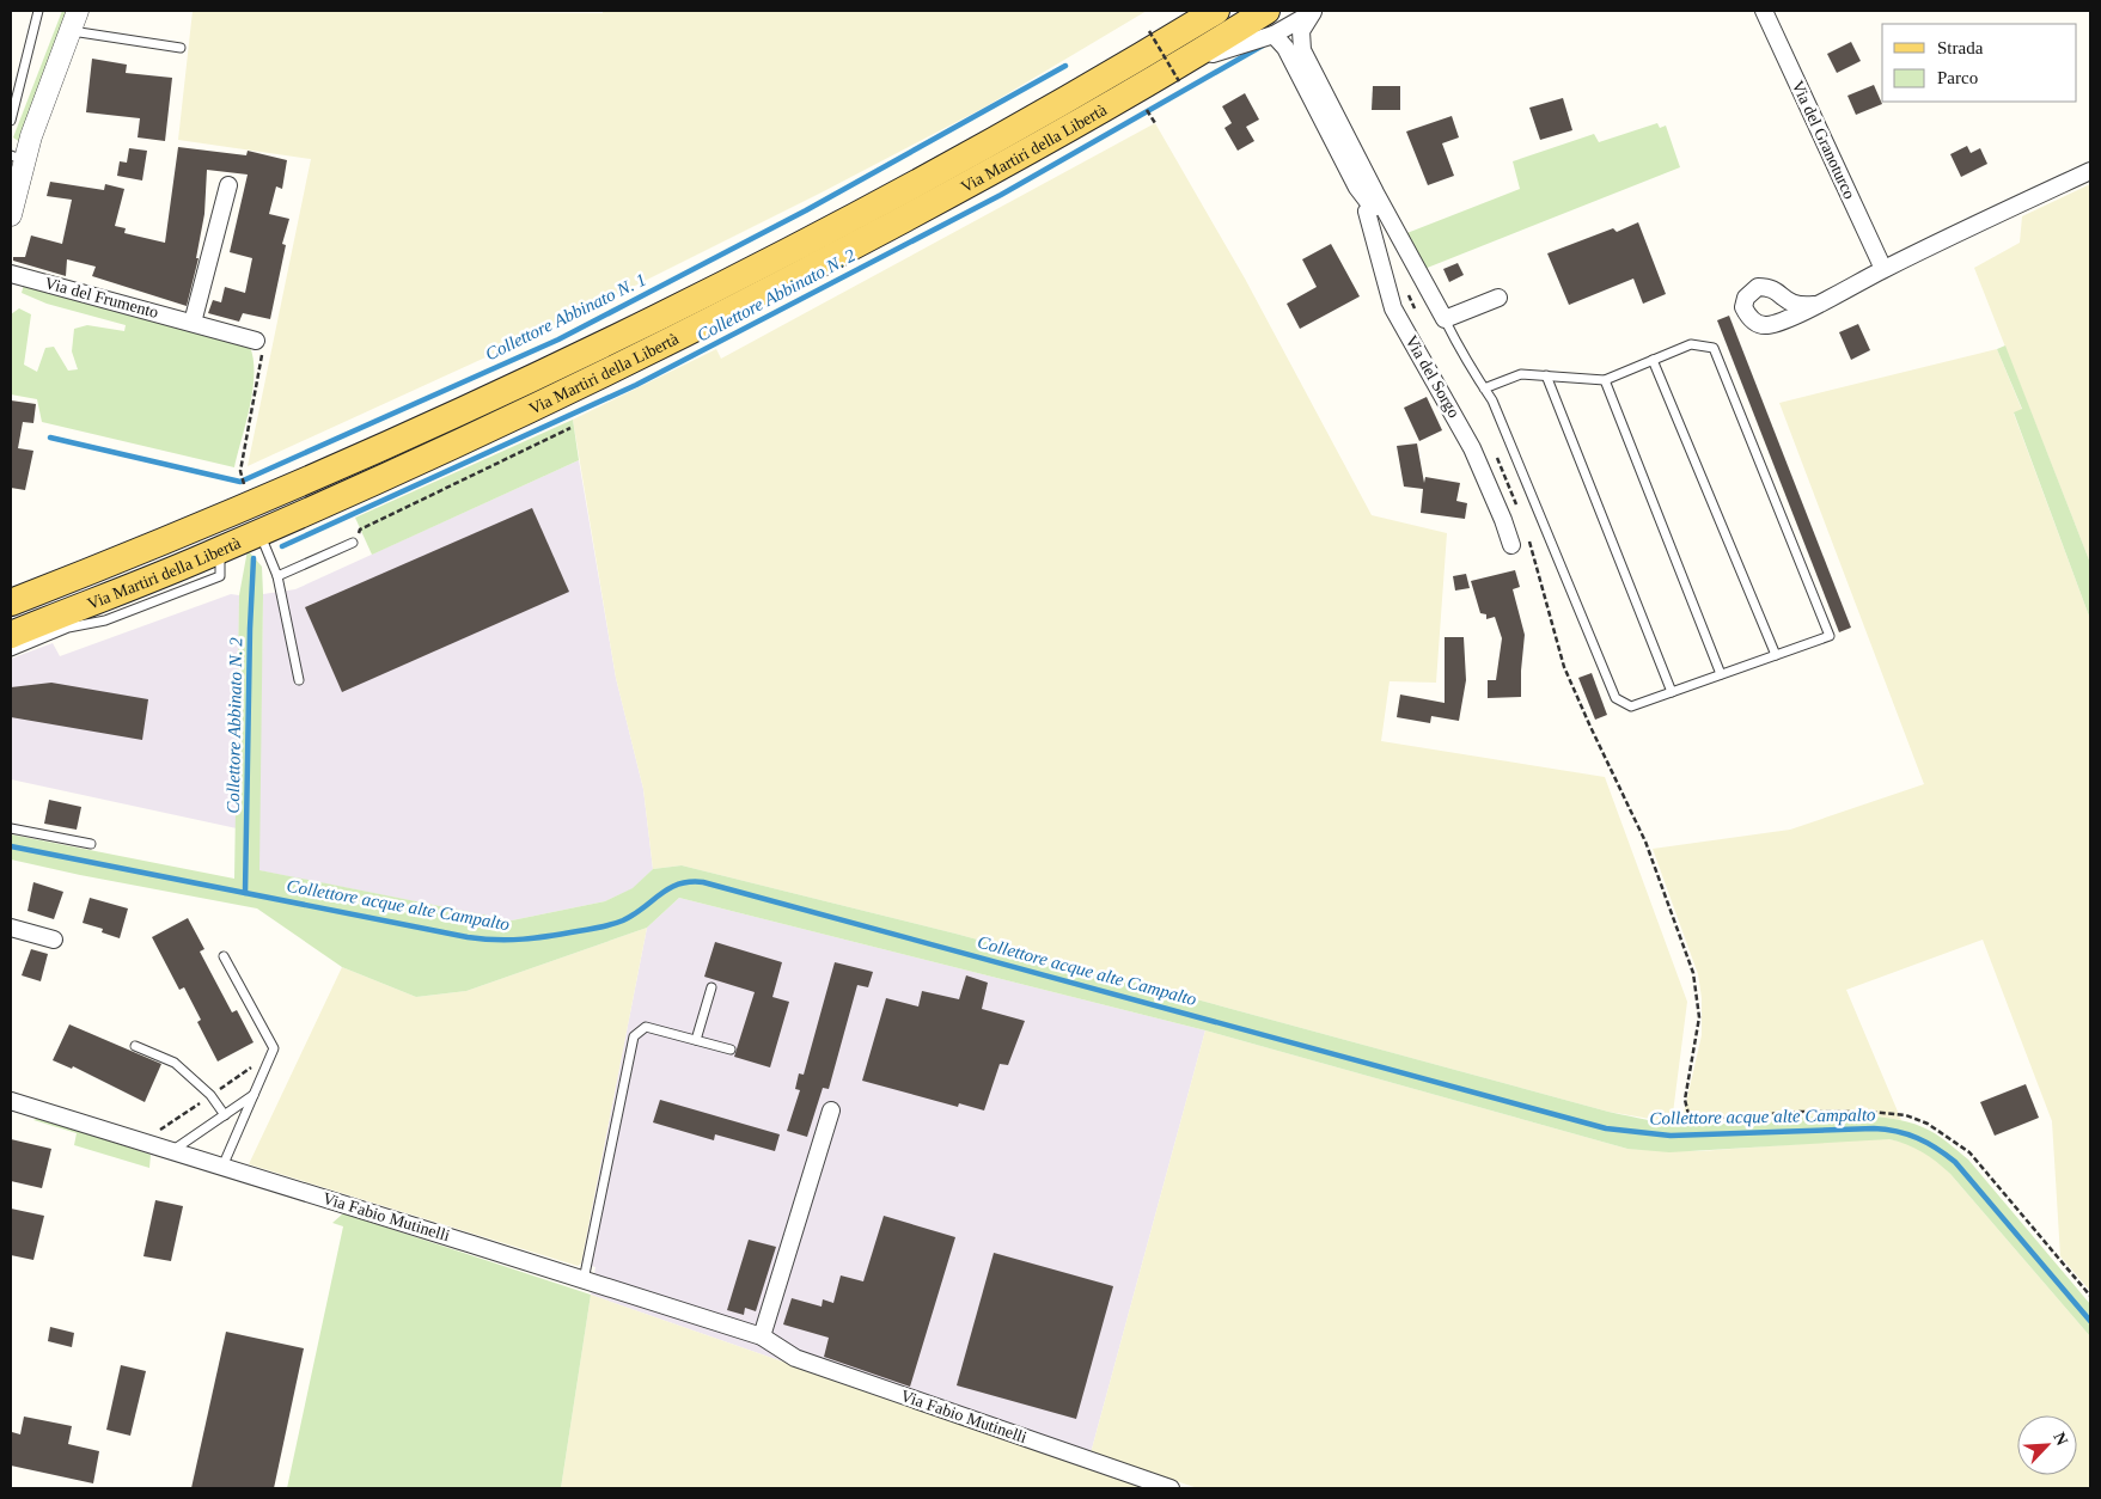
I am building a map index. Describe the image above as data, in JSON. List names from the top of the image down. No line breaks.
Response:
{"streets":{"main road":["Via Martiri della Libertà"],"street":["Via del Granoturco","Via del Frumento","Via del Sorgo","Via Fabio Mutinelli"]},"crossings":[["Via Martiri della Libertà","Via del Sorgo"]],"water":["Collettore Abbinato N. 2","Collettore Abbinato N. 1","Collettore acque alte Campalto"],"legend":["Strada","Parco"],"north":"top right"}
